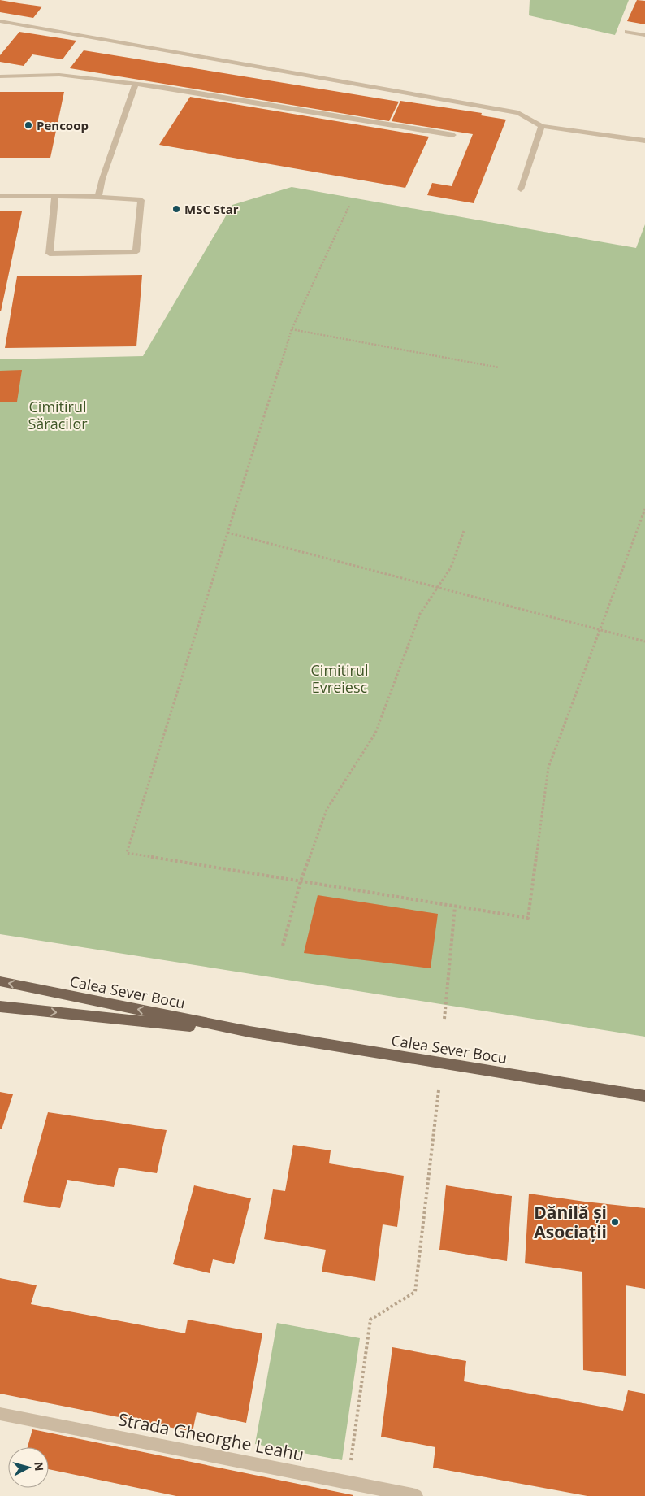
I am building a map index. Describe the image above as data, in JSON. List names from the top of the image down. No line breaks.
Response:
{"streets":{"main road":["Calea Sever Bocu"],"street":["Strada Gheorghe Leahu"]},"parks":["Cimitirul Săracilor","Cimitirul Evreiesc"],"places":["Pencoop","MSC Star","Dănilă și Asociații"],"north":"right"}
